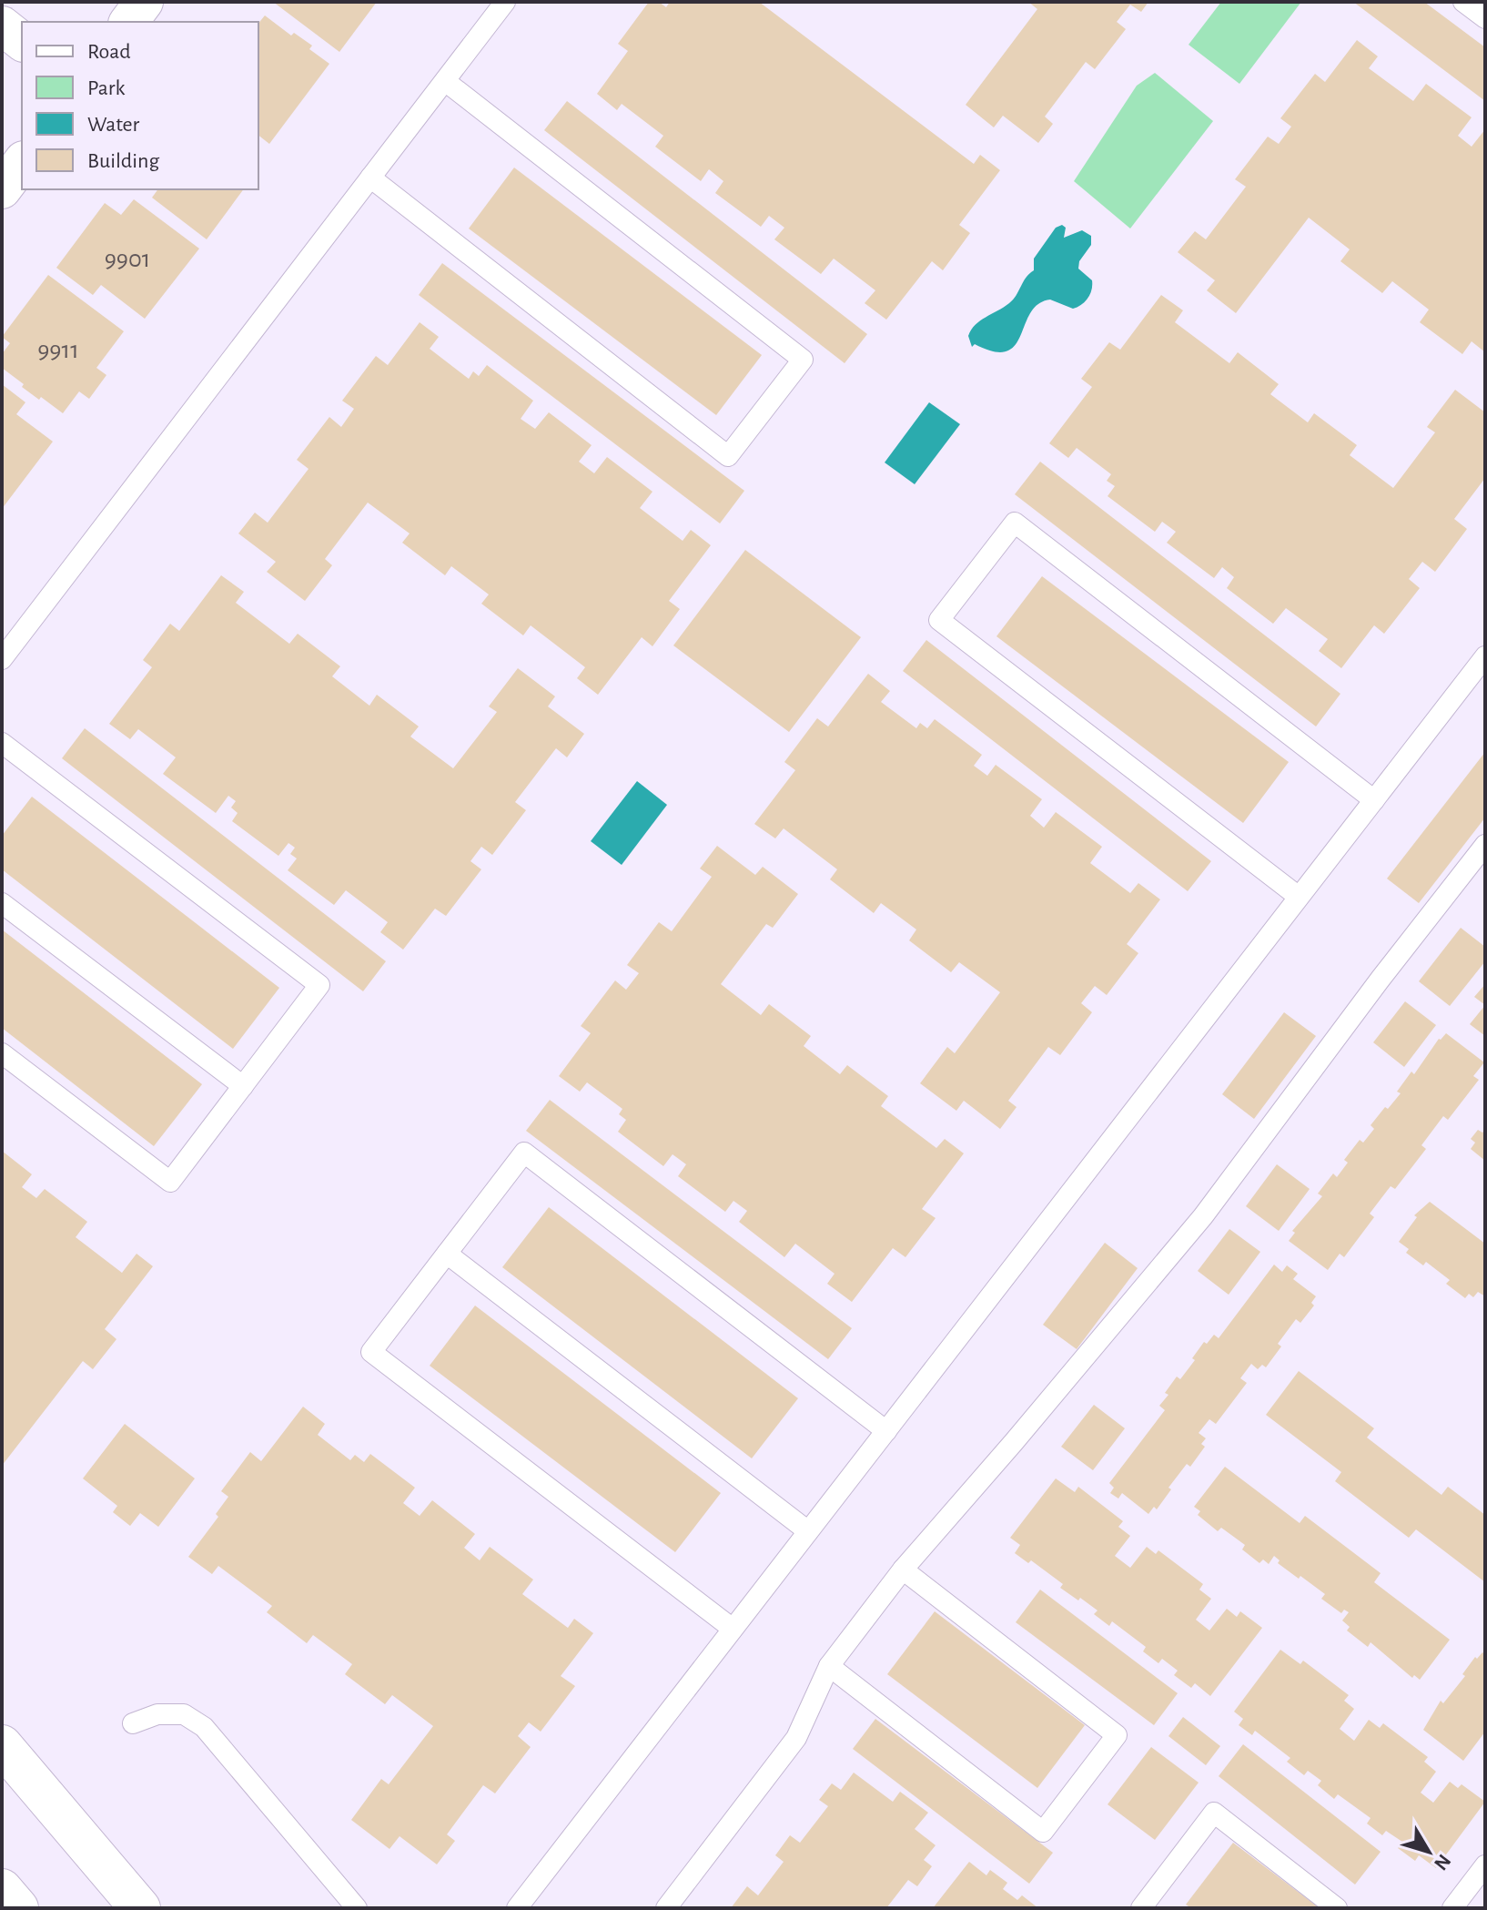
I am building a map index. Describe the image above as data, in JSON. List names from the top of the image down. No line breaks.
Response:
{"house_numbers":["9901","9911"],"legend":["Road","Park","Water","Building"],"north":"bottom right"}
